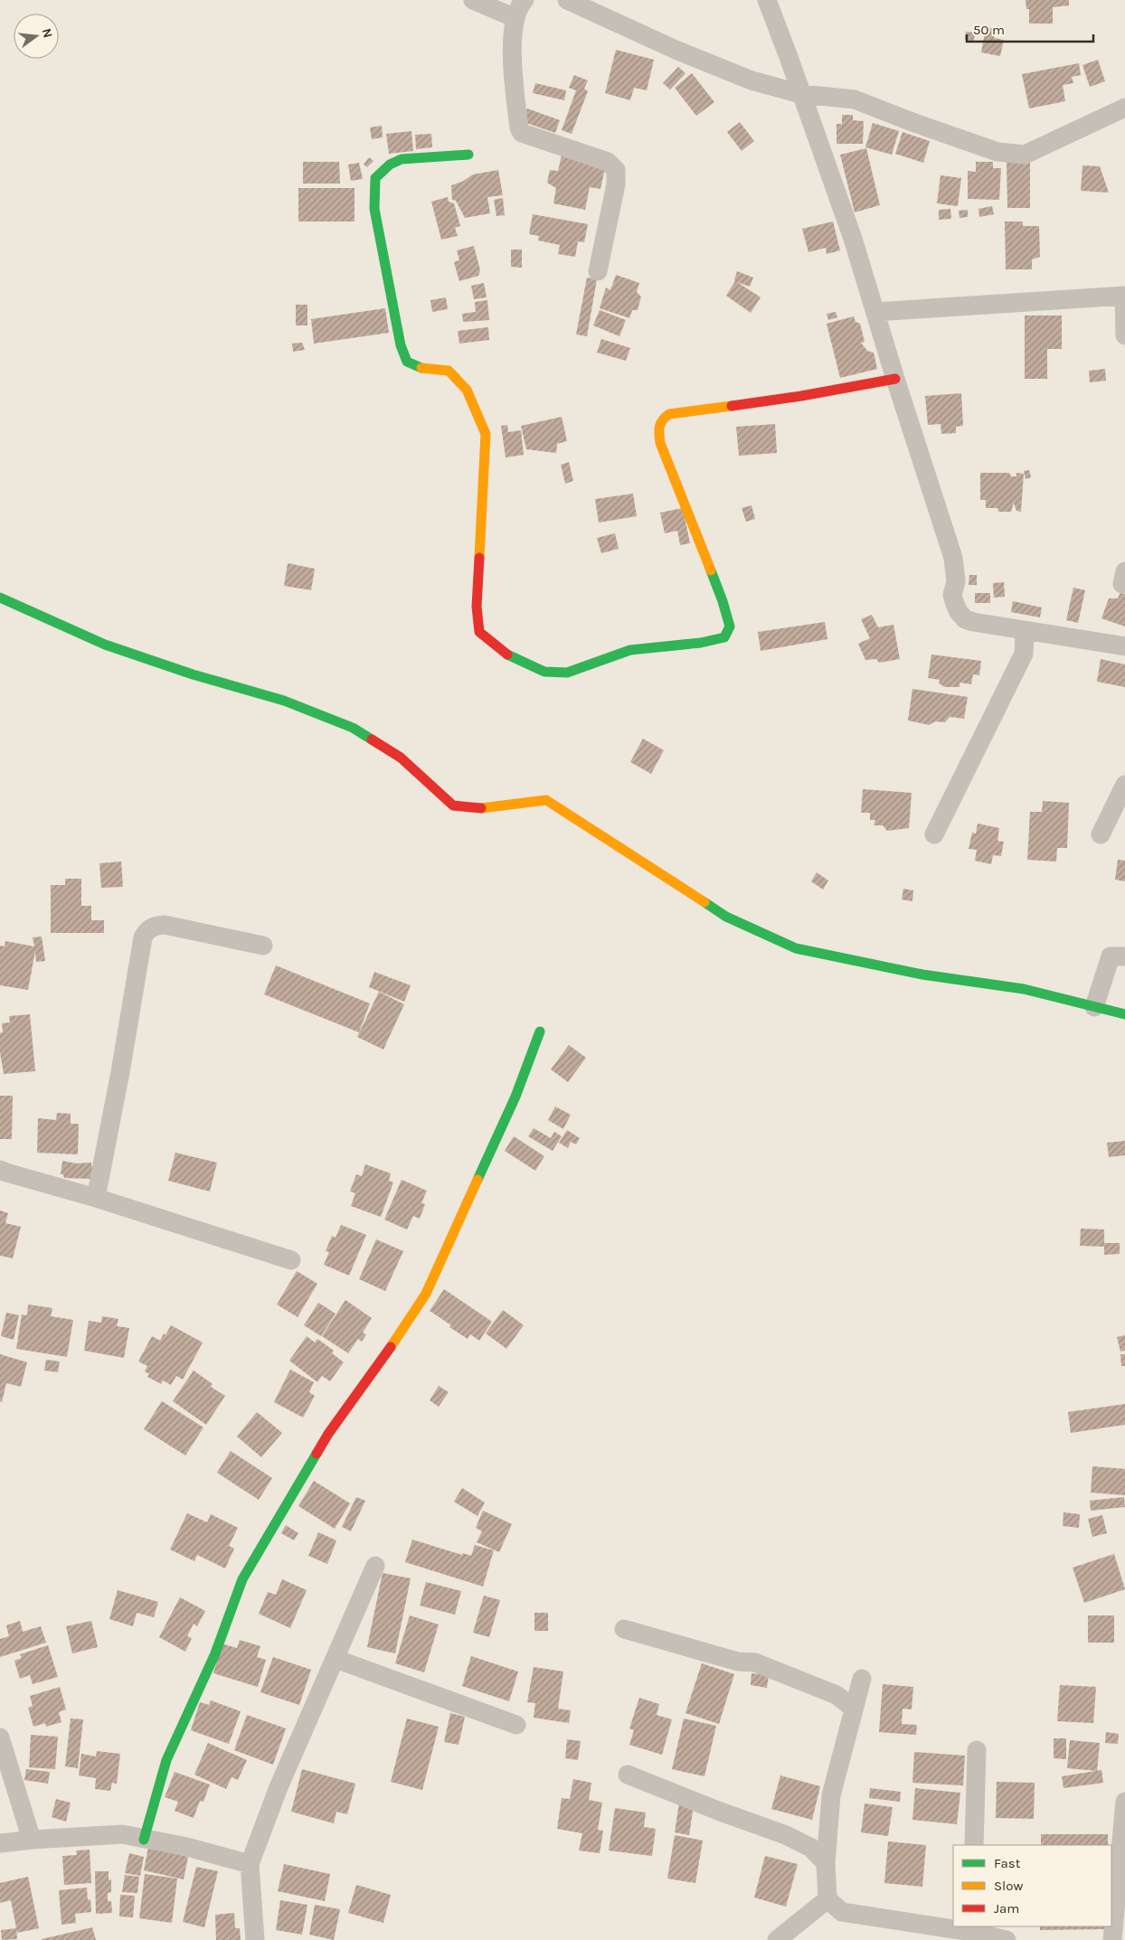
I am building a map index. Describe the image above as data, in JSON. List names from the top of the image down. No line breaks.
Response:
{"legend":["Fast","Slow","Jam"],"scale_bar":"50 m","north":"right"}
